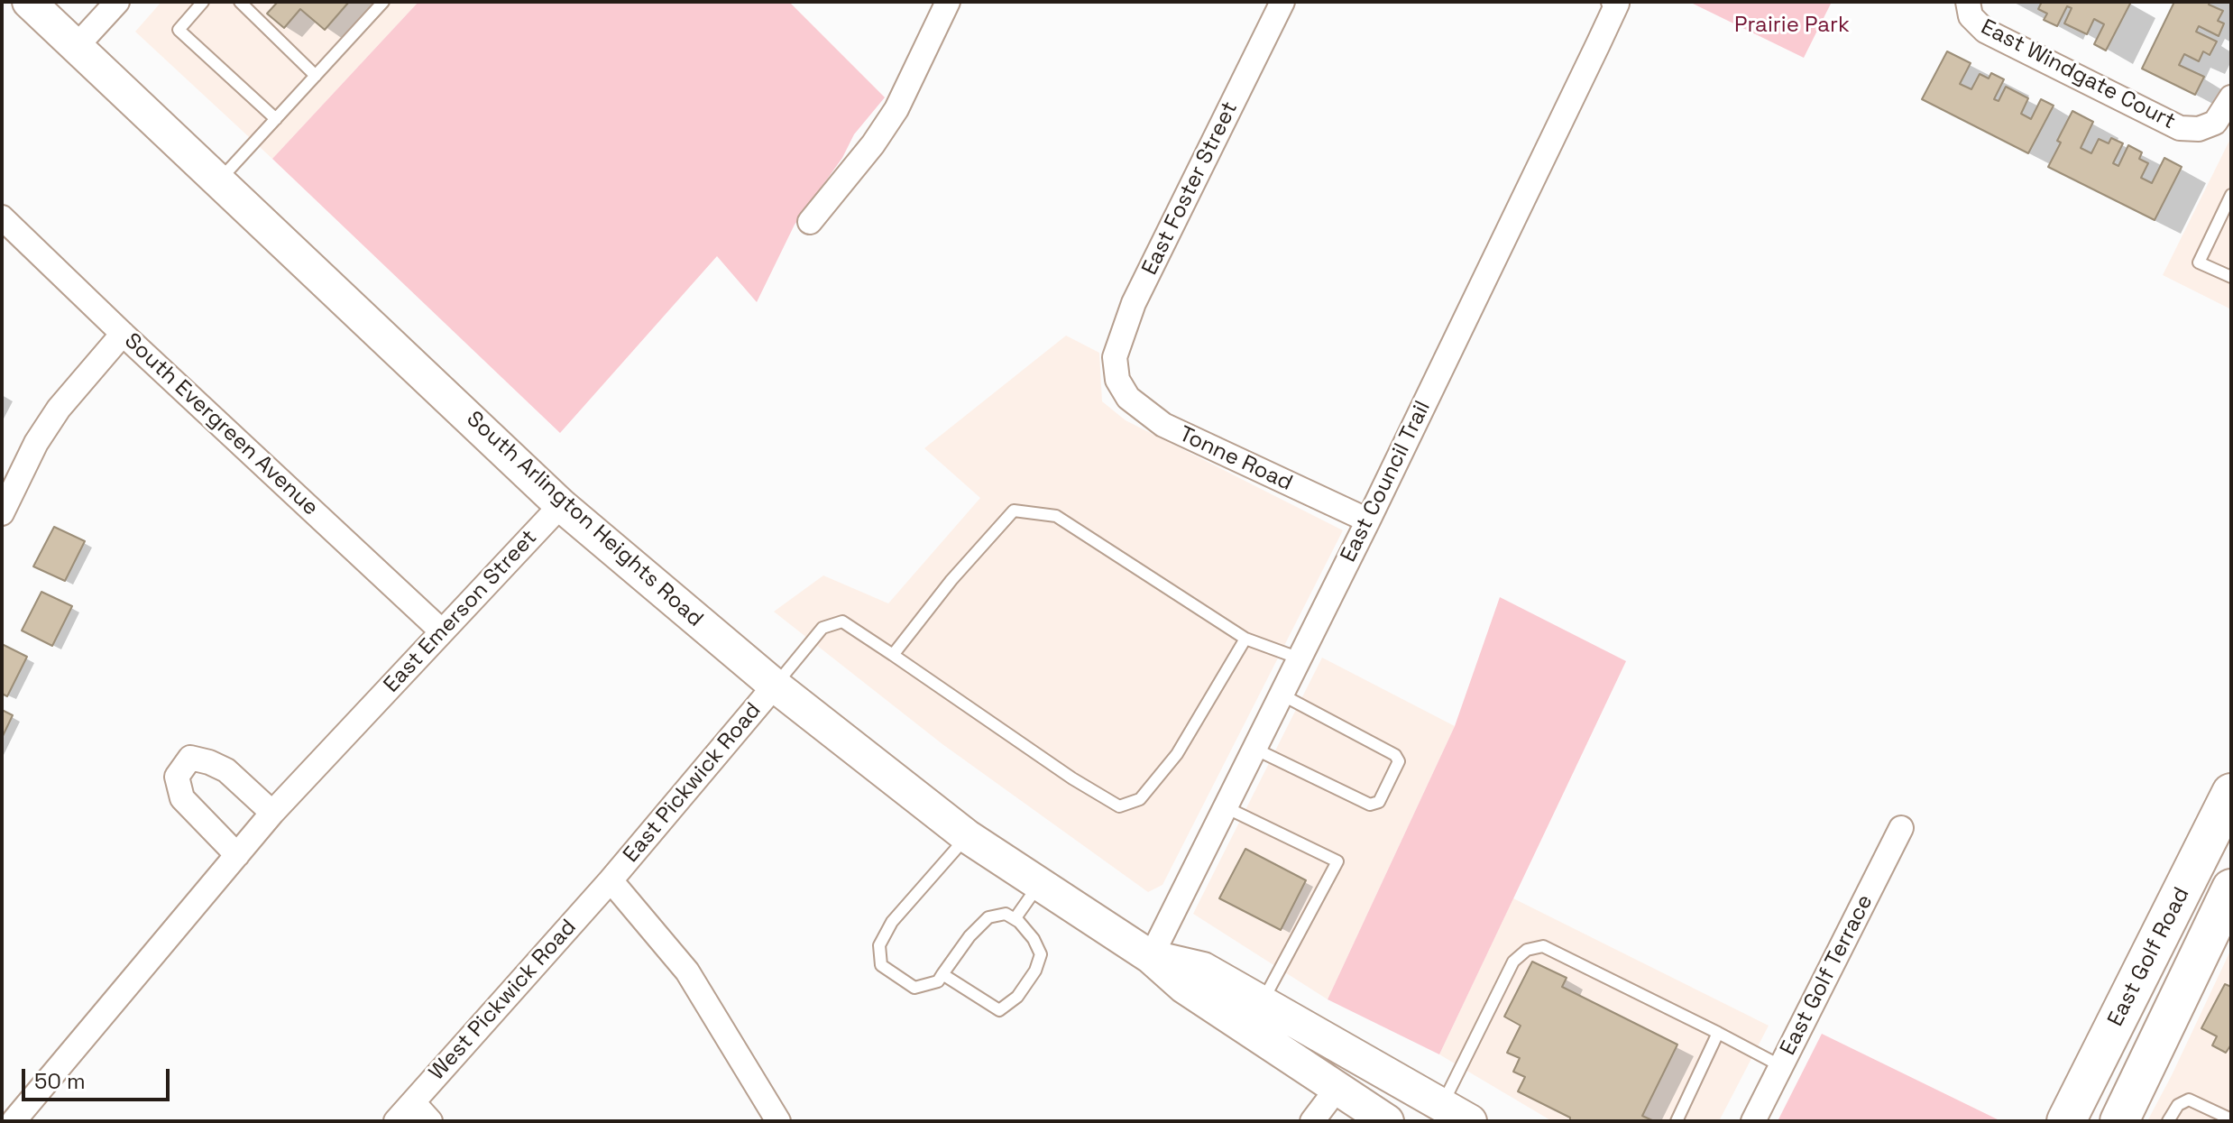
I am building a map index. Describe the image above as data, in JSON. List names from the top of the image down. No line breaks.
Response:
{"streets":{"main road":["South Arlington Heights Road","East Golf Road"],"street":["East Windgate Court","East Foster Street","South Evergreen Avenue","Tonne Road","East Council Trail","East Emerson Street","East Pickwick Road","East Golf Terrace","West Pickwick Road"]},"crossings":[["East Foster Street","Tonne Road"],["South Evergreen Avenue","East Emerson Street"],["Tonne Road","East Council Trail"],["East Council Trail","South Arlington Heights Road"],["South Arlington Heights Road","East Emerson Street"],["South Arlington Heights Road","East Pickwick Road"],["East Pickwick Road","West Pickwick Road"]],"parks":["Prairie Park"],"scale_bar":"50 m"}
